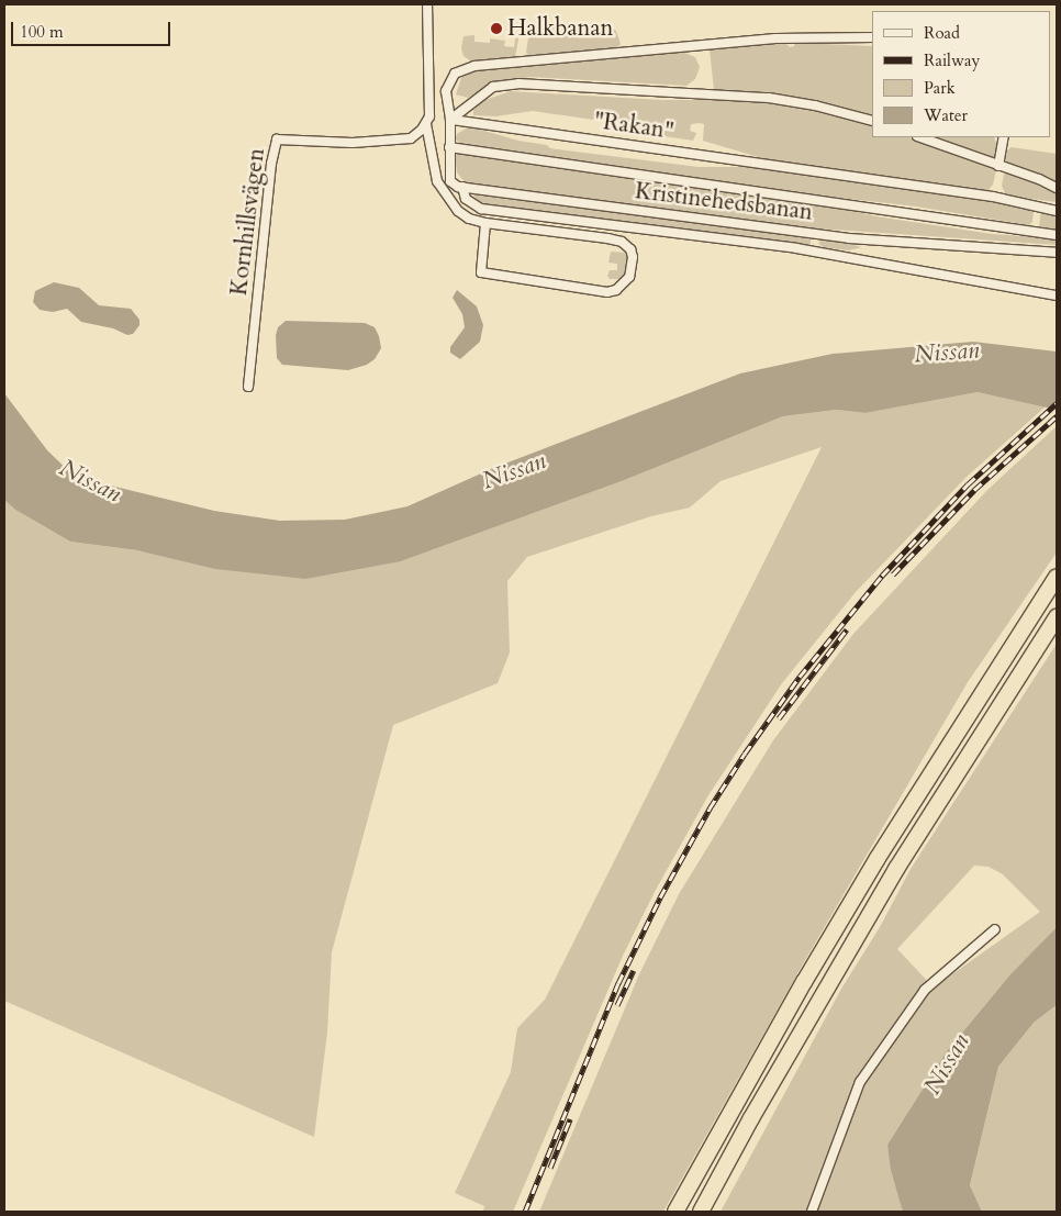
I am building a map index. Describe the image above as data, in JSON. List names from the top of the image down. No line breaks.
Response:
{"streets":{"street":["\"Rakan\"","Kristinehedsbanan","Kornhillsvägen"]},"crossings":[["\"Rakan\"","Kristinehedsbanan"]],"water":["Nissan"],"places":["Halkbanan"],"legend":["Road","Railway","Park","Water"],"scale_bar":"100 m"}
